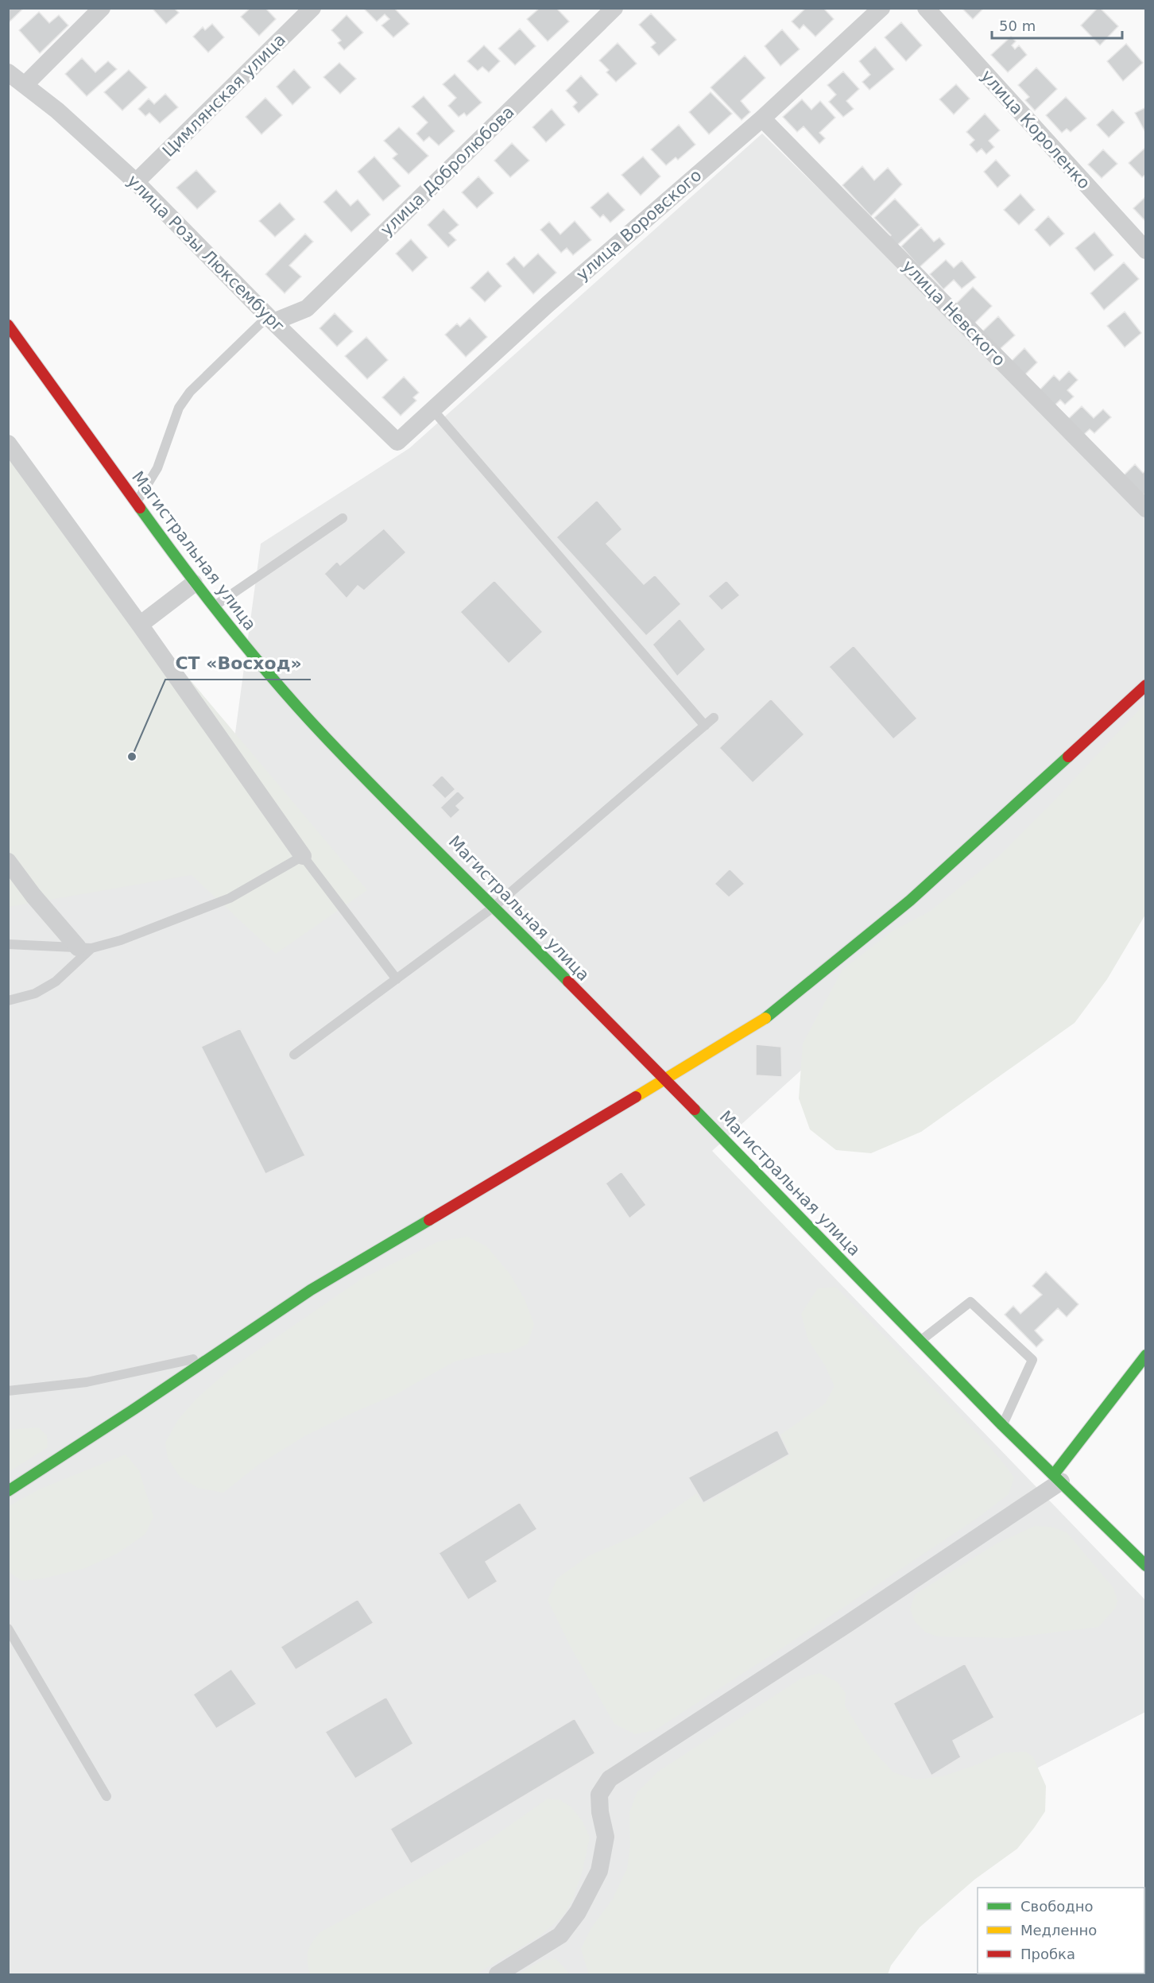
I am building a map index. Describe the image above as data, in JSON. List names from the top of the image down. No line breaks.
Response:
{"streets":{"main road":["Магистральная улица"],"street":["Цимлянская улица","улица Короленко","улица Добролюбова","улица Воровского","улица Розы Люксембург","улица Невского"]},"crossings":[["Цимлянская улица","улица Розы Люксембург"],["улица Добролюбова","улица Розы Люксембург"],["улица Воровского","улица Розы Люксембург"],["улица Воровского","улица Невского"]],"places":["СТ «Восход»"],"legend":["Свободно","Медленно","Пробка"],"scale_bar":"50 m"}
